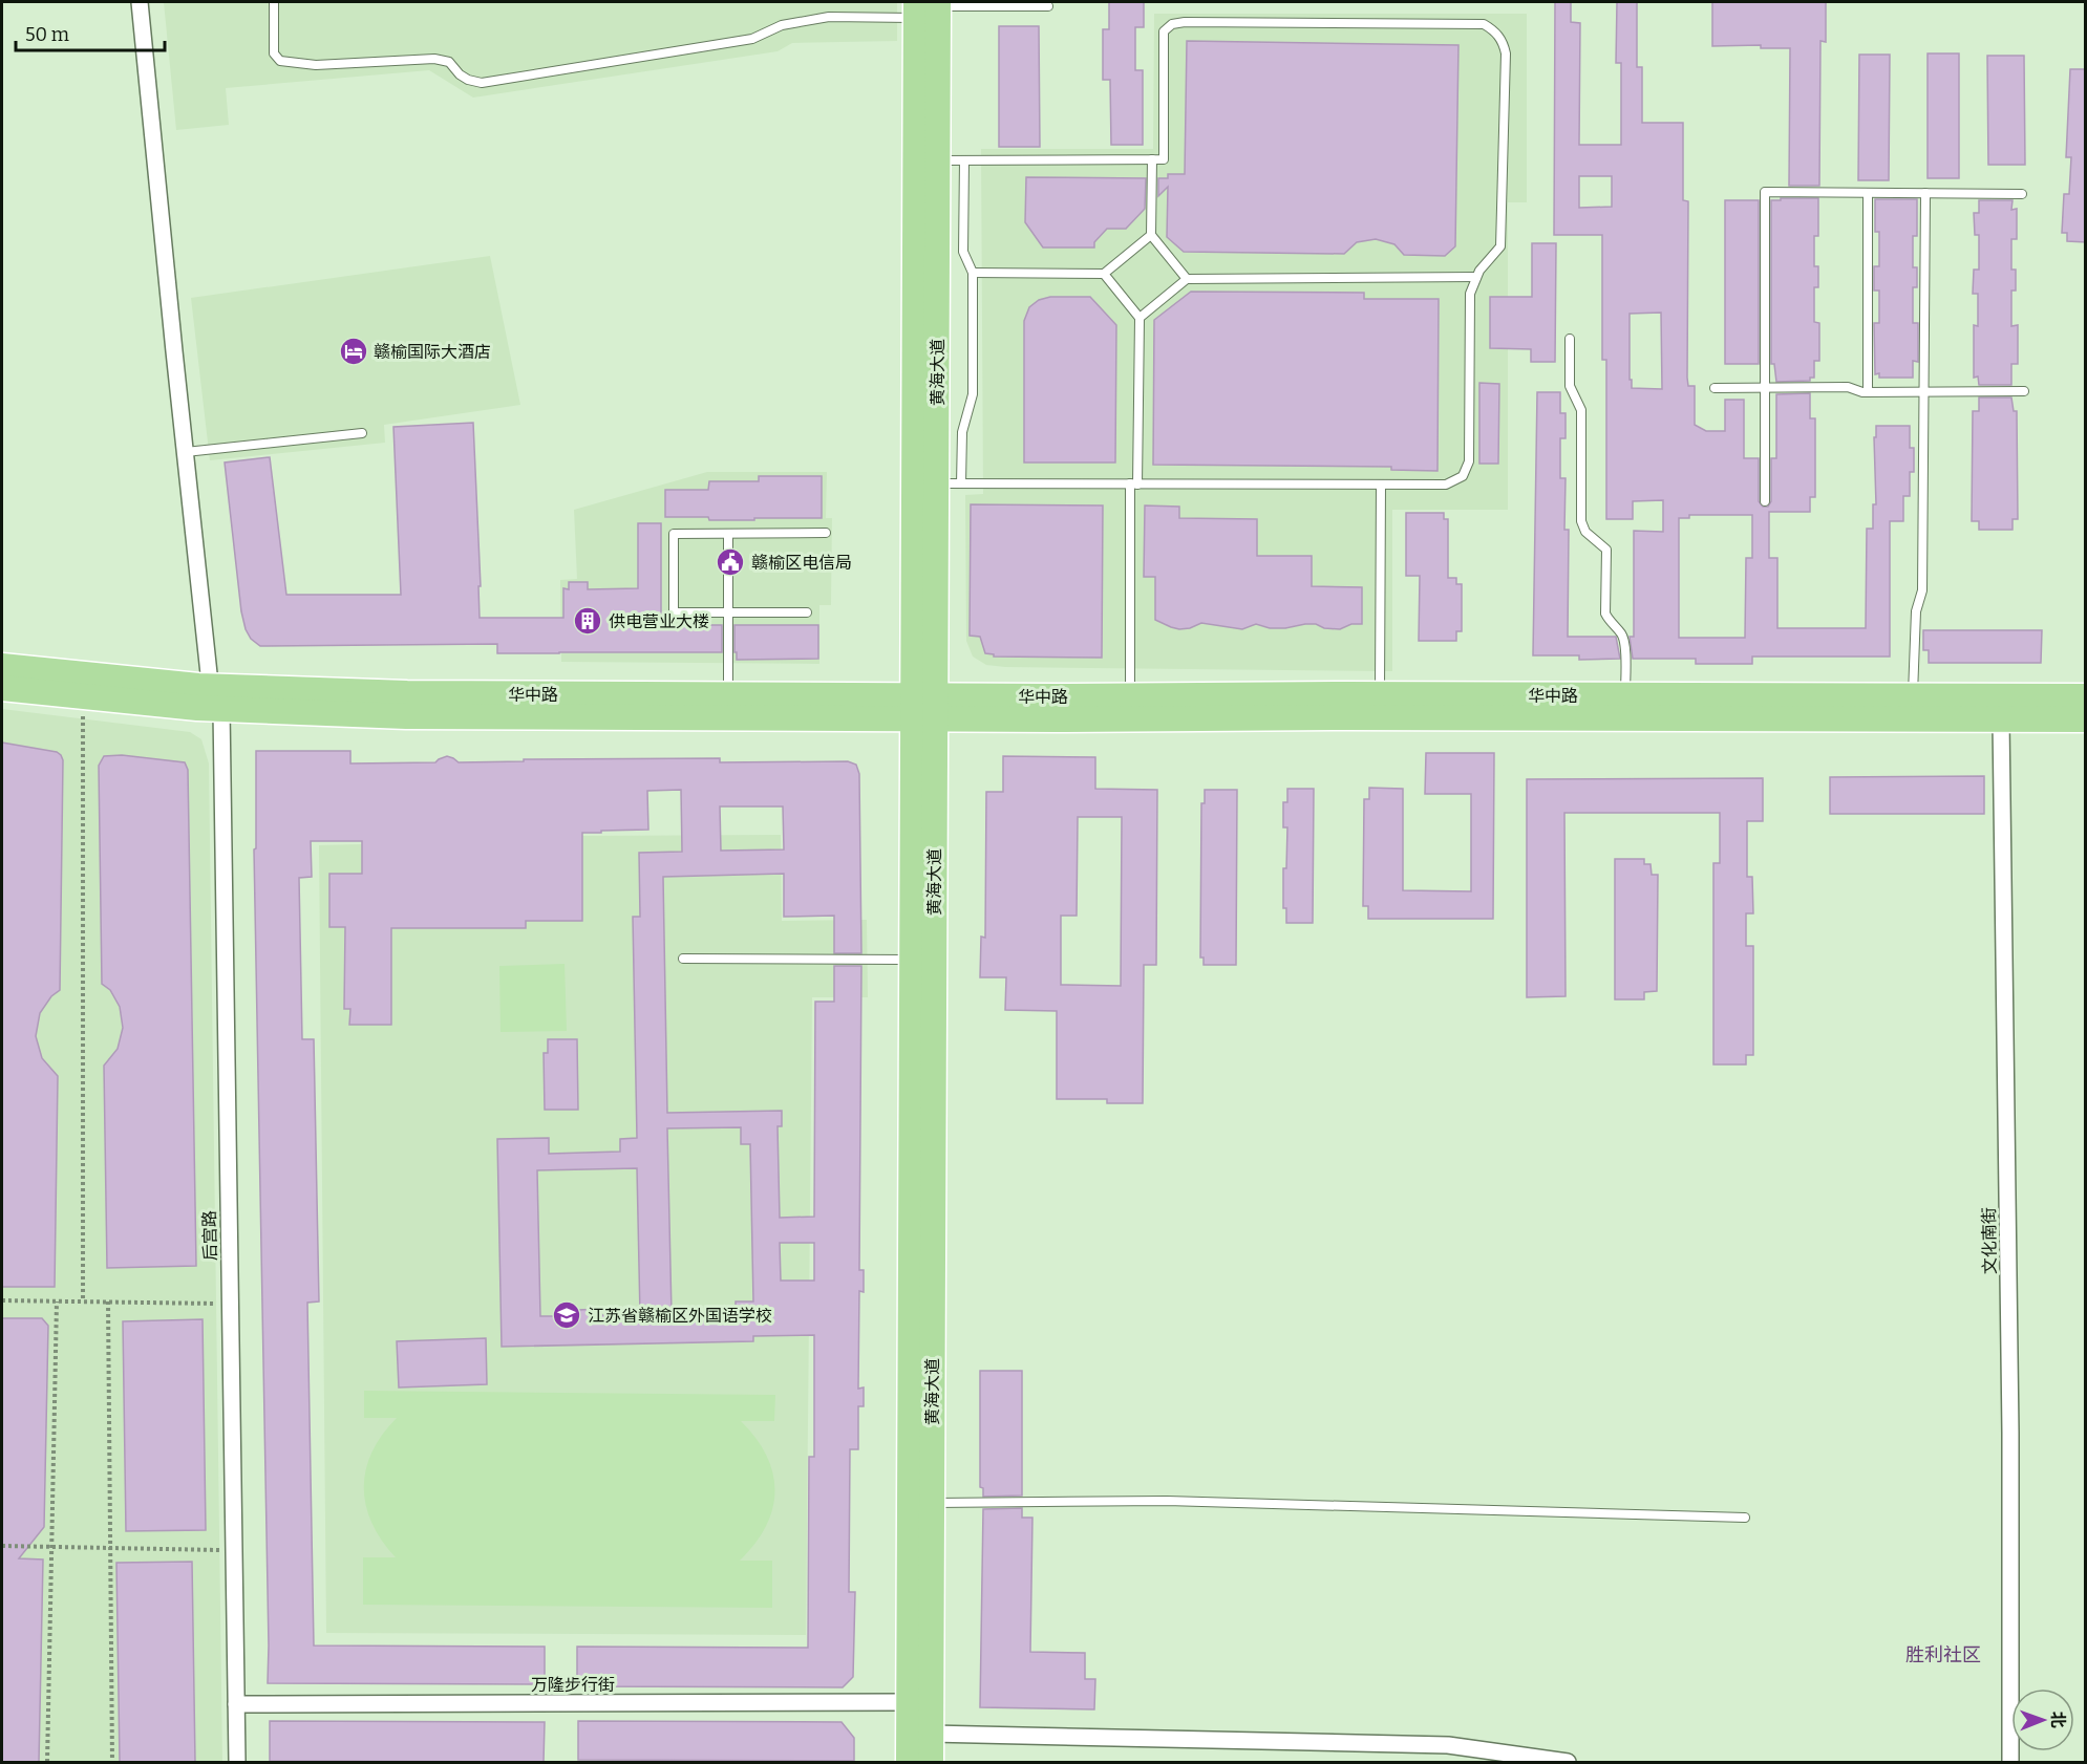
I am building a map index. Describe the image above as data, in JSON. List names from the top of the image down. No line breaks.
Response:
{"streets":{"main road":["黄海大道","华中路"],"street":["后宫路","文化南街","万隆步行街"]},"crossings":[["黄海大道","华中路"],["黄海大道","万隆步行街"],["华中路","后宫路"],["华中路","文化南街"],["后宫路","万隆步行街"]],"districts":["胜利社区"],"places":{"hotel":["赣榆国际大酒店"],"public building":["赣榆区电信局"],"building":["供电营业大楼"],"school or university":["江苏省赣榆区外国语学校"]},"scale_bar":"50 m","north":"right"}
